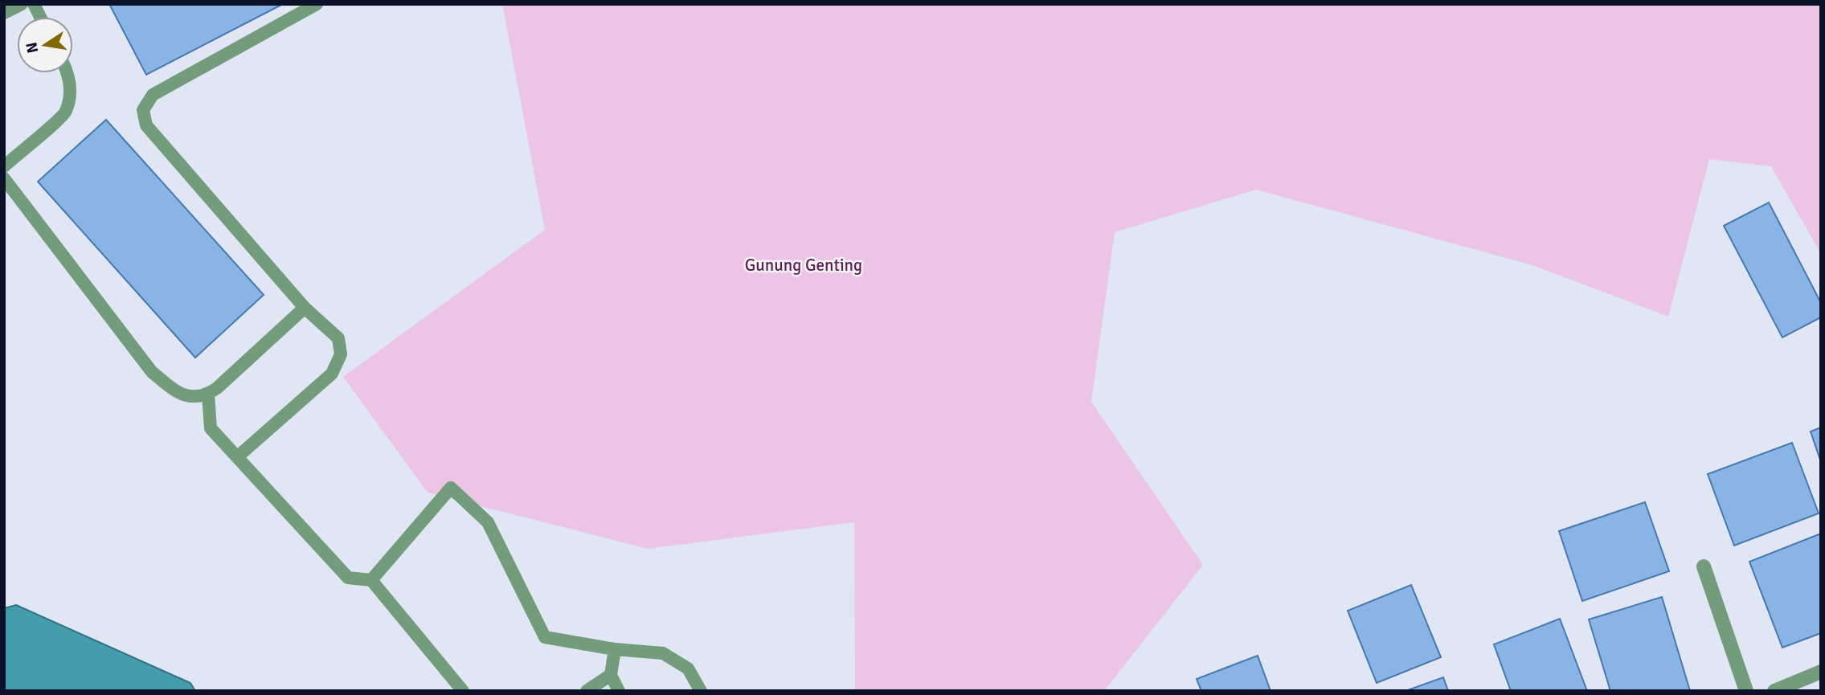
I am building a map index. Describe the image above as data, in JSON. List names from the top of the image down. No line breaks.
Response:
{"parks":["Gunung Genting"],"north":"left"}
